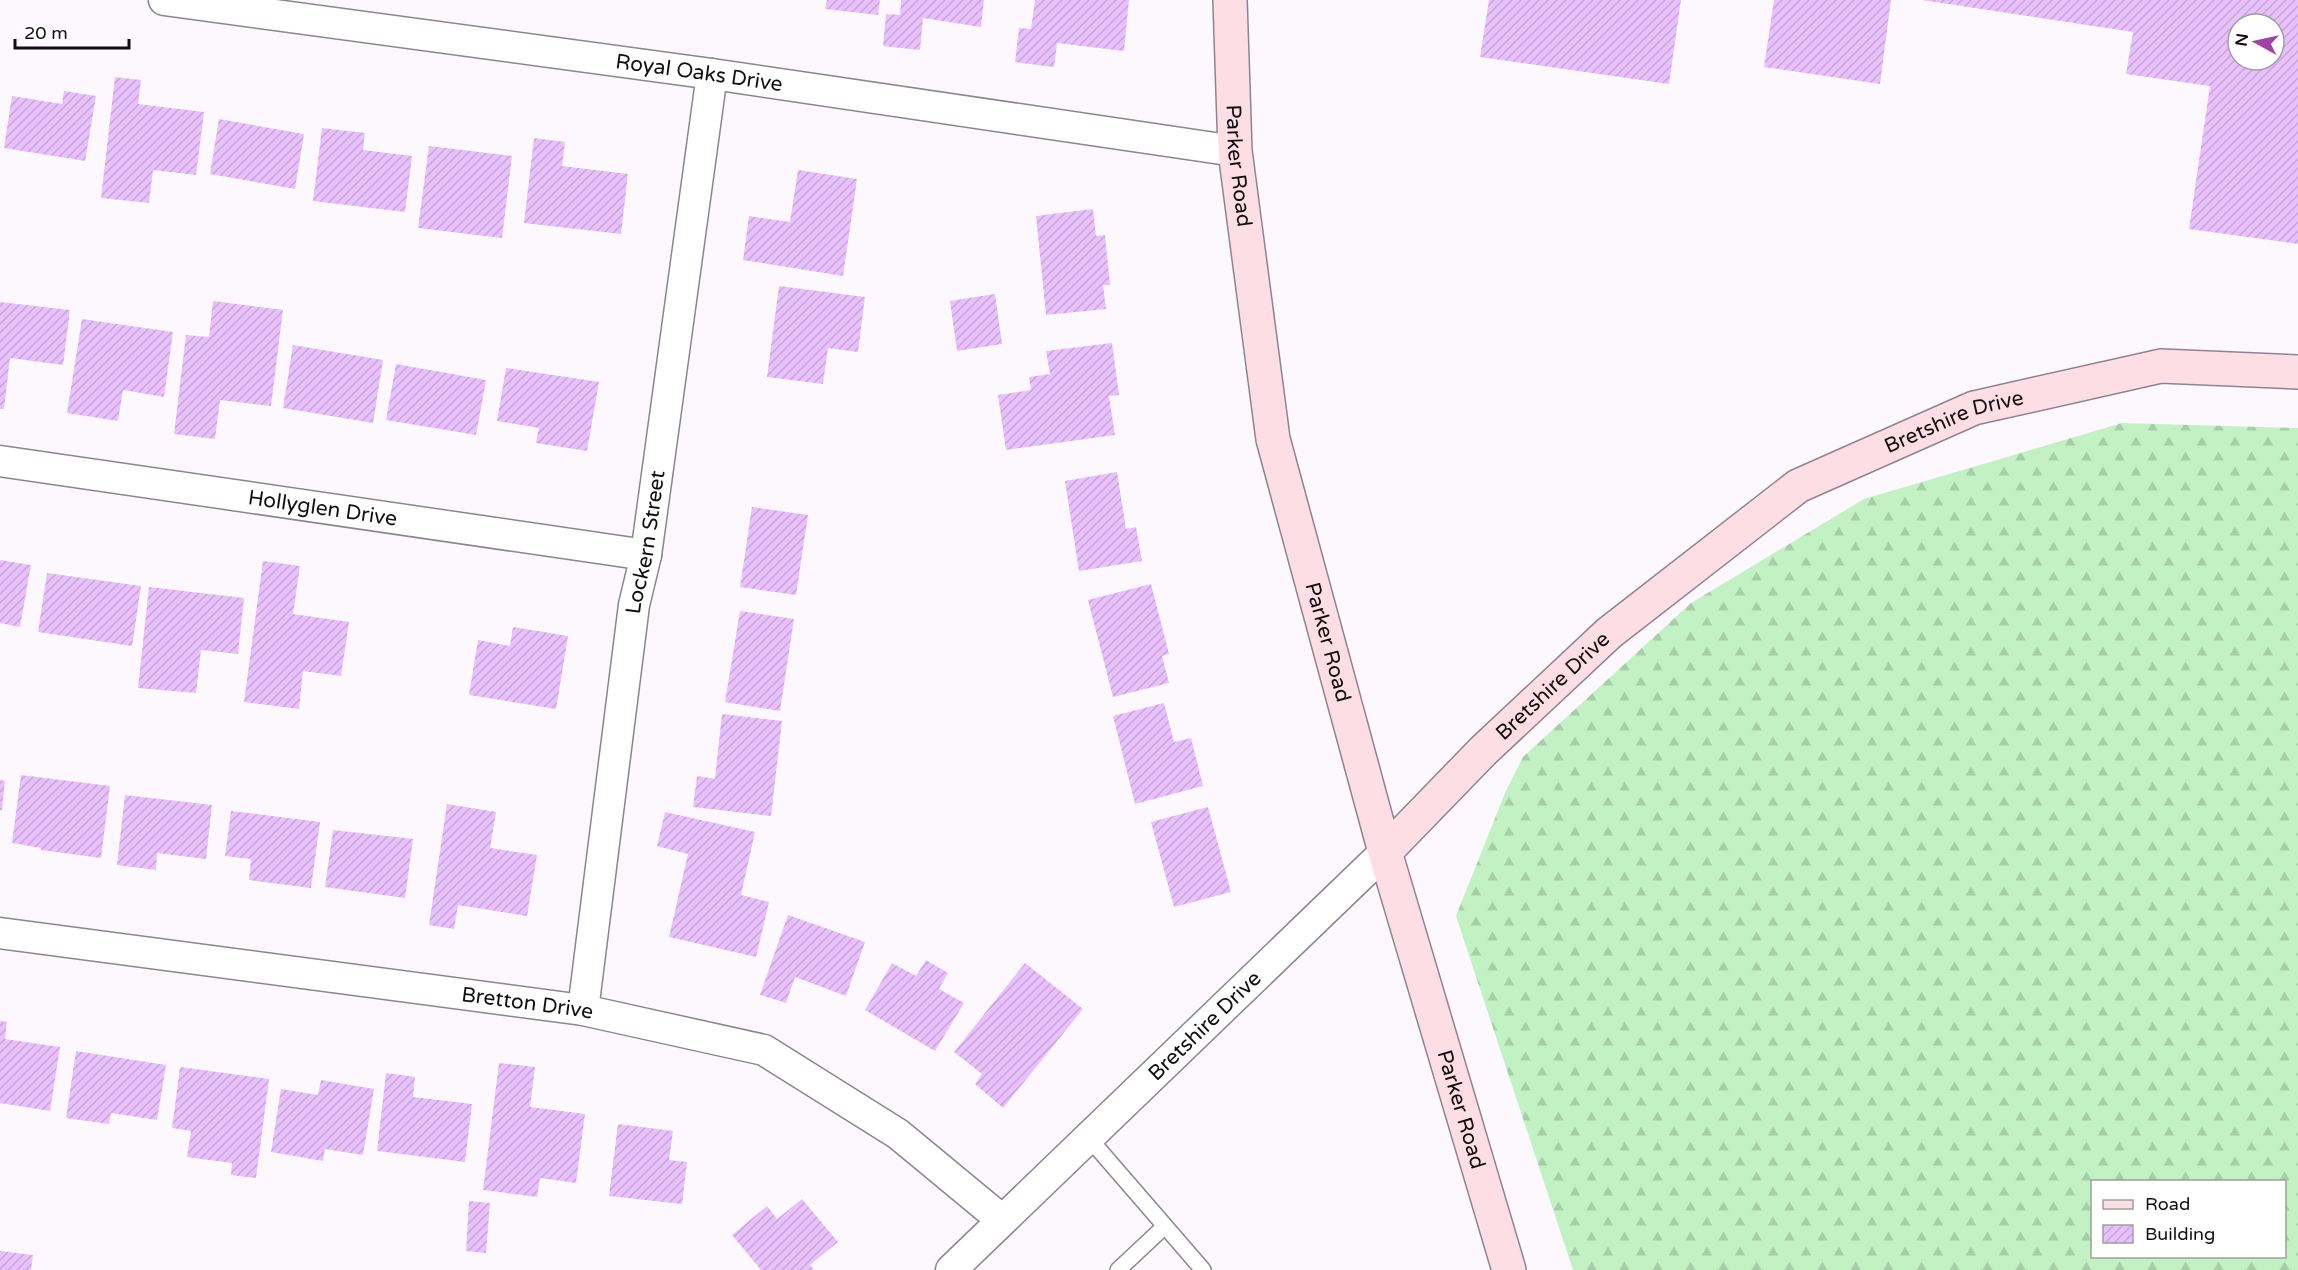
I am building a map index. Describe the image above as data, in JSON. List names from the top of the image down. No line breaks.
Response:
{"streets":{"main road":["Parker Road","Bretshire Drive"],"street":["Royal Oaks Drive","Hollyglen Drive","Lockern Street","Bretton Drive"]},"crossings":[["Royal Oaks Drive","Parker Road"],["Royal Oaks Drive","Lockern Street"],["Parker Road","Bretshire Drive"],["Bretshire Drive","Bretton Drive"],["Hollyglen Drive","Lockern Street"],["Lockern Street","Bretton Drive"]],"legend":["Road","Building"],"scale_bar":"20 m","north":"left"}
